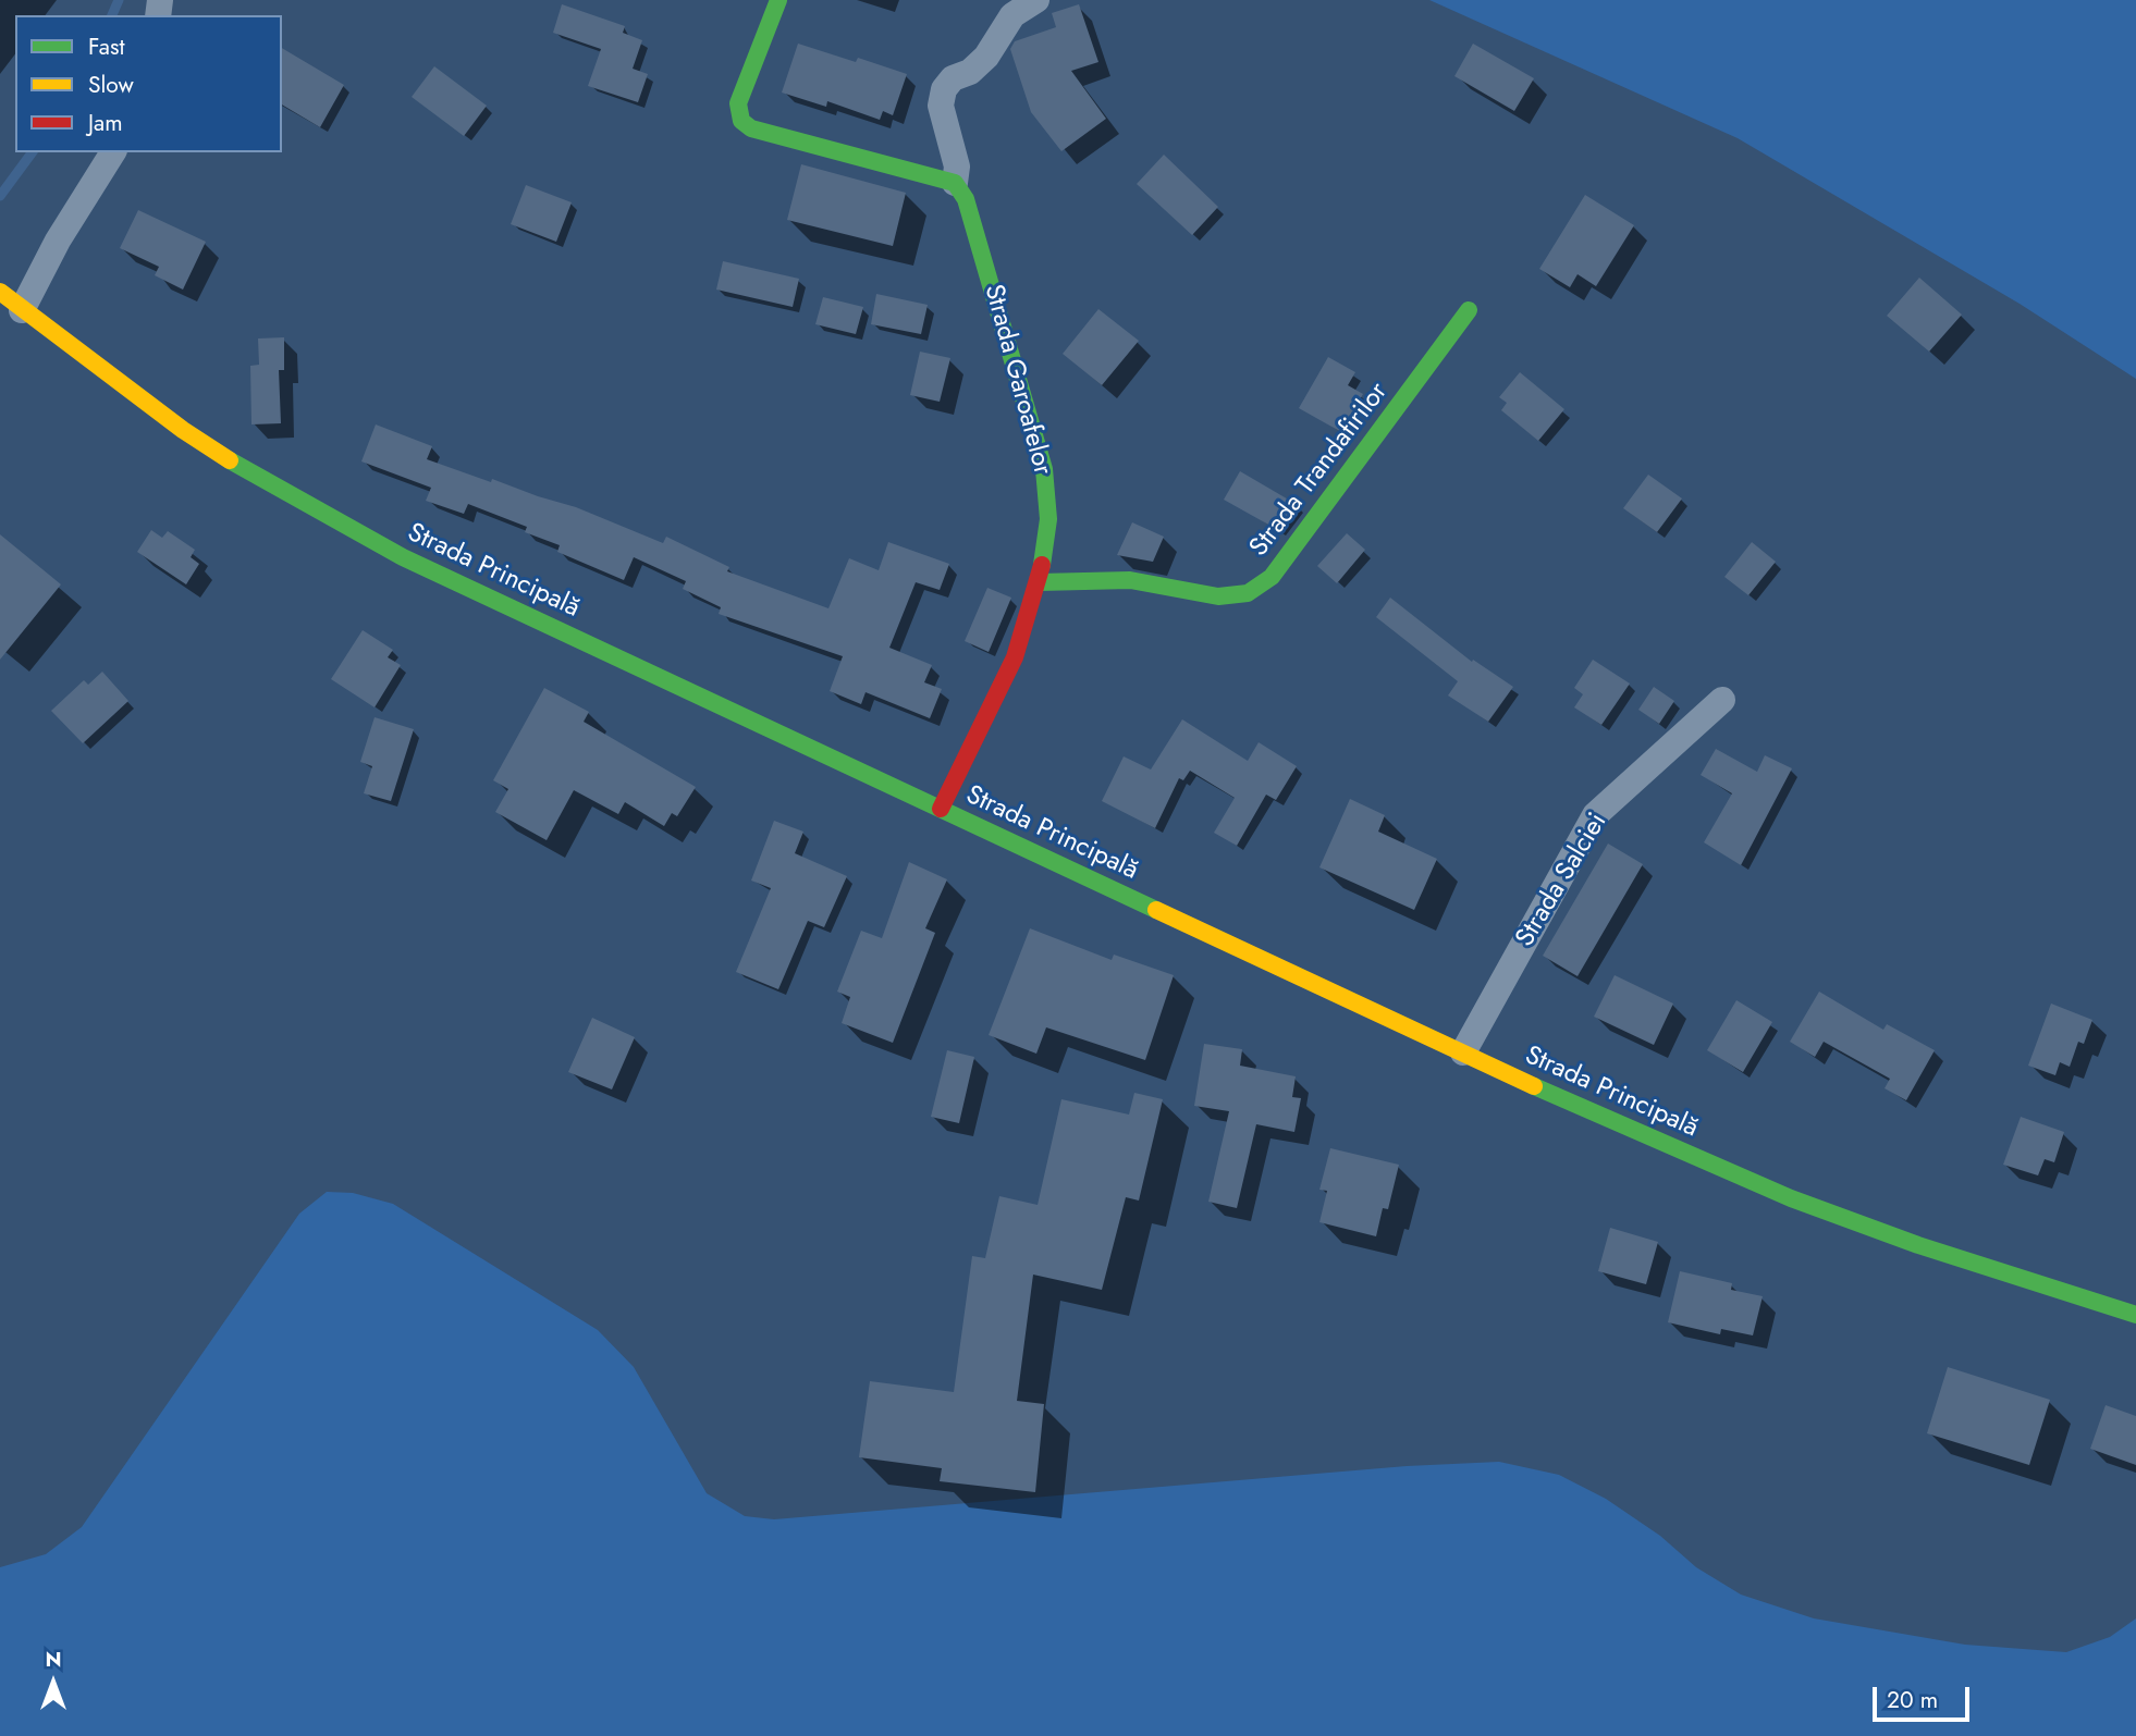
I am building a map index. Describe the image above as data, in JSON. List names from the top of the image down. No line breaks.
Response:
{"streets":{"main road":["Strada Garoafelor","Strada Trandafirilor","Strada Principală"],"street":["Strada Salciei"]},"crossings":[["Strada Garoafelor","Strada Trandafirilor"],["Strada Garoafelor","Strada Principală"],["Strada Principală","Strada Salciei"]],"legend":["Fast","Slow","Jam"],"scale_bar":"20 m","north":"top"}
